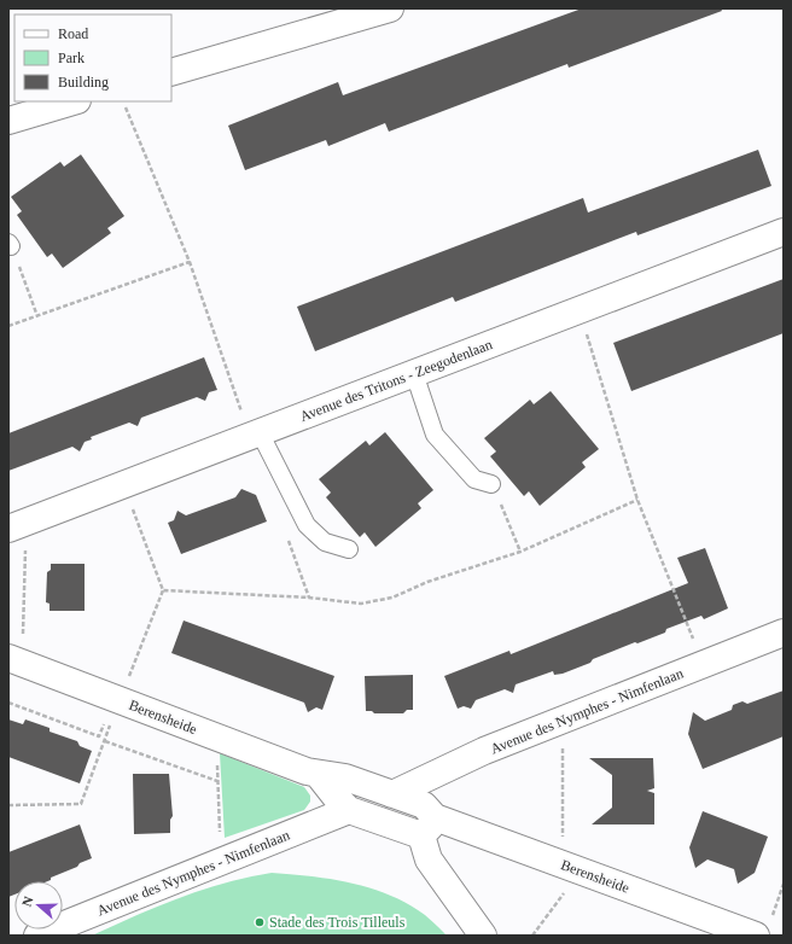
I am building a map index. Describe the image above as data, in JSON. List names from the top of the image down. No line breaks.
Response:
{"streets":{"street":["Avenue des Tritons - Zeegodenlaan","Avenue des Nymphes - Nimfenlaan","Berensheide"]},"crossings":[["Avenue des Nymphes - Nimfenlaan","Berensheide"]],"places":["Stade des Trois Tilleuls"],"legend":["Road","Park","Building"],"north":"left"}
